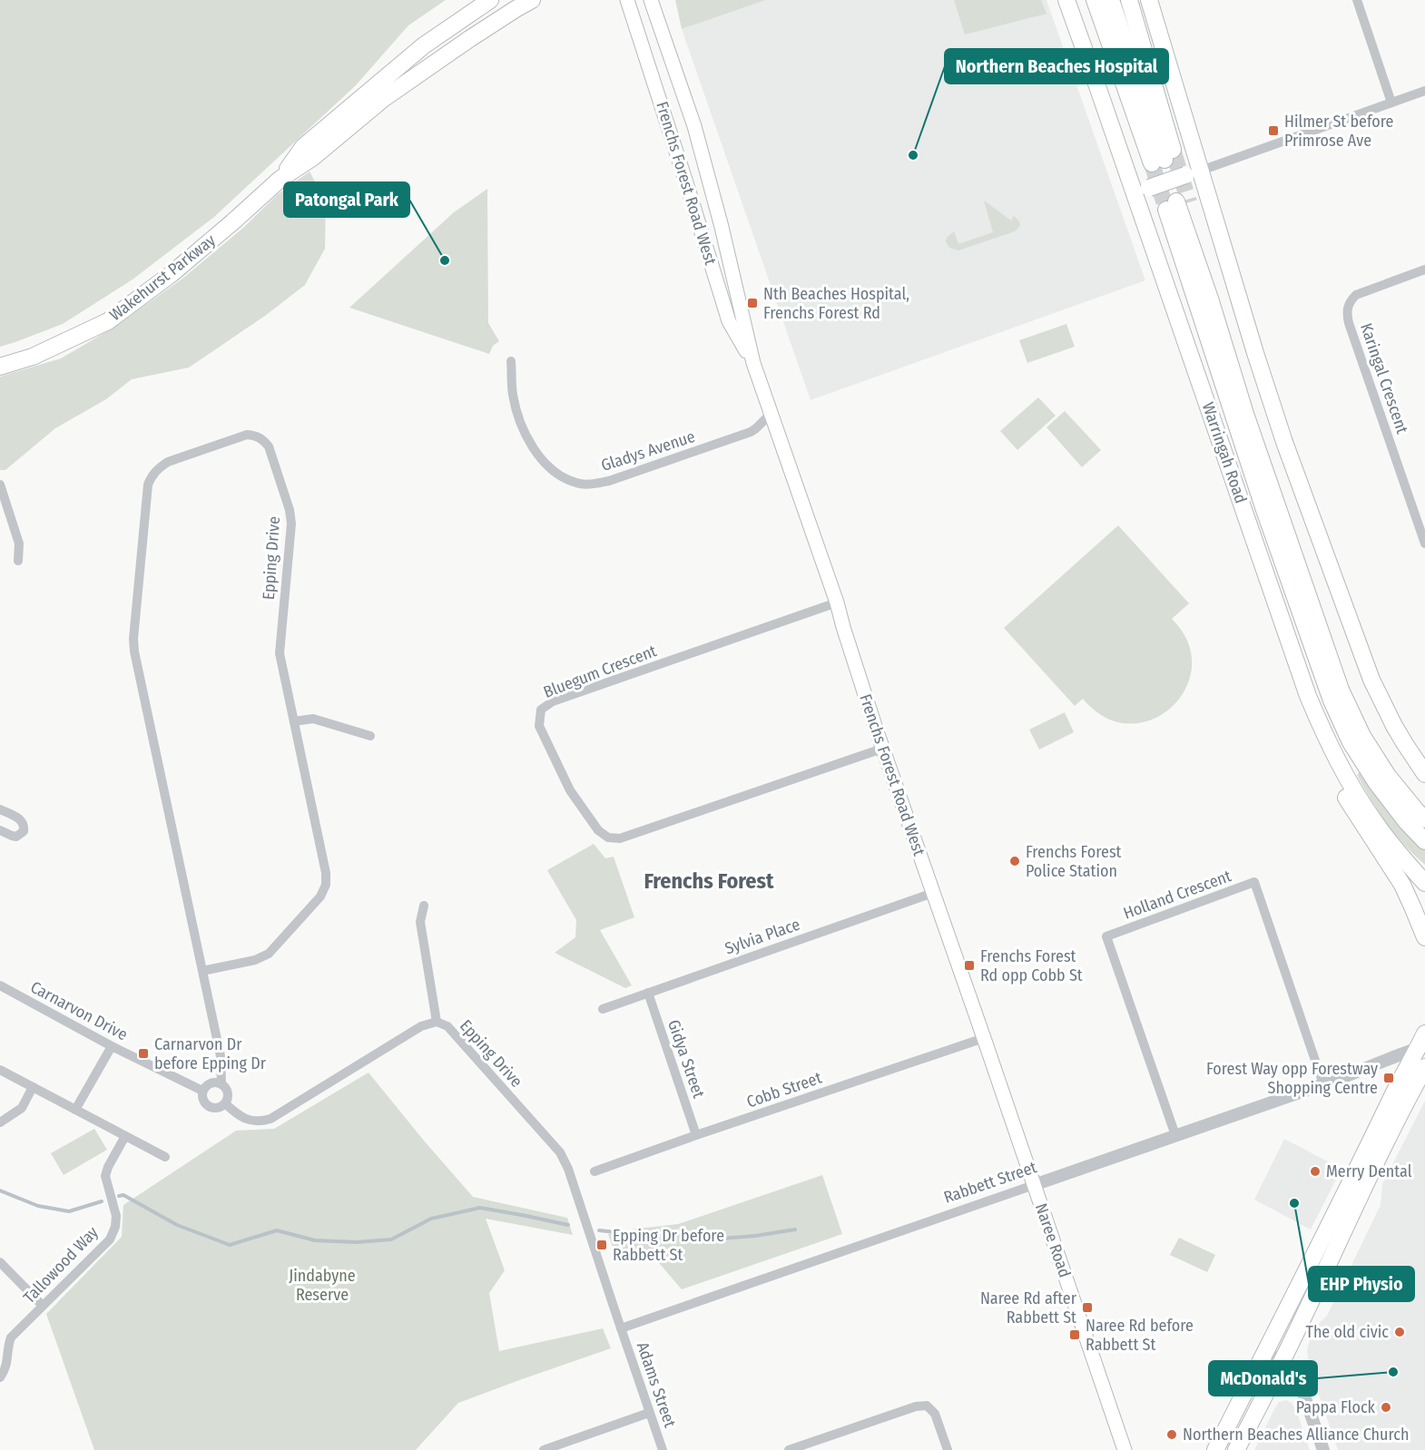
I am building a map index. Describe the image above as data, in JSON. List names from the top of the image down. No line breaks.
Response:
{"streets":{"main road":["Frenchs Forest Road West","Wakehurst Parkway","Warringah Road","Naree Road"],"street":["Karingal Crescent","Gladys Avenue","Epping Drive","Bluegum Crescent","Holland Crescent","Sylvia Place","Carnarvon Drive","Gidya Street","Cobb Street","Rabbett Street","Tallowood Way","Adams Street"]},"crossings":[["Frenchs Forest Road West","Gladys Avenue"],["Frenchs Forest Road West","Bluegum Crescent"],["Frenchs Forest Road West","Sylvia Place"],["Frenchs Forest Road West","Cobb Street"],["Frenchs Forest Road West","Rabbett Street"],["Frenchs Forest Road West","Naree Road"],["Epping Drive","Carnarvon Drive"],["Epping Drive","Rabbett Street"],["Epping Drive","Adams Street"],["Holland Crescent","Rabbett Street"],["Sylvia Place","Gidya Street"],["Gidya Street","Cobb Street"],["Rabbett Street","Naree Road"],["Rabbett Street","Adams Street"]],"districts":["Frenchs Forest"],"parks":["Jindabyne Reserve"],"places":{"transit":["Hilmer St before Primrose Ave","Nth Beaches Hospital, Frenchs Forest Rd","Frenchs Forest Rd opp Cobb St","Carnarvon Dr before Epping Dr","Forest Way opp Forestway Shopping Centre","Epping Dr before Rabbett St","Naree Rd after Rabbett St","Naree Rd before Rabbett St"],"other":["Northern Beaches Hospital","Patongal Park","Frenchs Forest Police Station","Merry Dental","EHP Physio","The old civic","McDonald's","Pappa Flock","Northern Beaches Alliance Church"]}}
